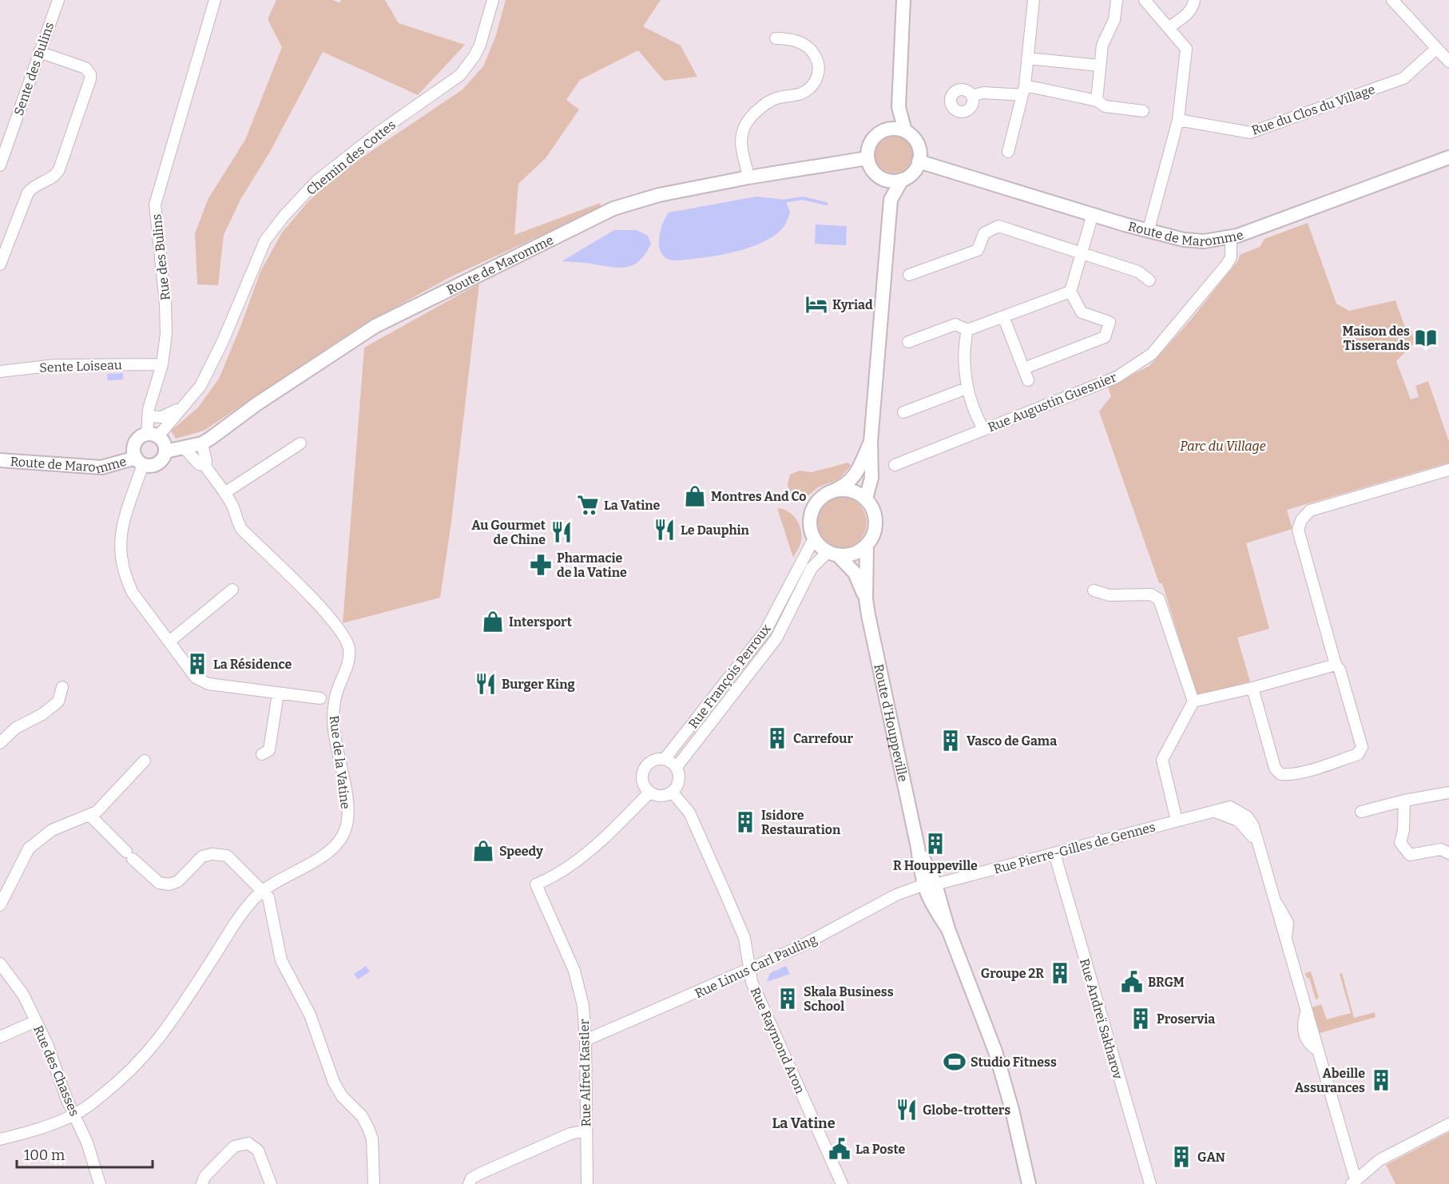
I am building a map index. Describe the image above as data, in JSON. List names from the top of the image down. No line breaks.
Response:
{"streets":{"street":["Sente des Bulins","Rue du Clos du Village","Chemin des Cottes","Route de Maromme","Rue des Bulins","Sente Loiseau","Rue Augustin Guesnier","Rue François Perroux","Route d'Houppeville","Rue de la Vatine","Rue Pierre-Gilles de Gennes","Rue Linus Carl Pauling","Rue Andreï Sakharov","Rue Raymond Aron","Rue des Chasses","Rue Alfred Kastler"]},"crossings":[["Chemin des Cottes","Route de Maromme"],["Chemin des Cottes","Rue des Bulins"],["Route de Maromme","Rue des Bulins"],["Route de Maromme","Rue Augustin Guesnier"],["Route de Maromme","Rue de la Vatine"],["Rue des Bulins","Sente Loiseau"],["Rue François Perroux","Route d'Houppeville"],["Rue François Perroux","Rue Raymond Aron"],["Rue François Perroux","Rue Alfred Kastler"],["Route d'Houppeville","Rue Pierre-Gilles de Gennes"],["Route d'Houppeville","Rue Linus Carl Pauling"],["Rue de la Vatine","Rue des Chasses"],["Rue Pierre-Gilles de Gennes","Rue Linus Carl Pauling"],["Rue Pierre-Gilles de Gennes","Rue Andreï Sakharov"],["Rue Linus Carl Pauling","Rue Raymond Aron"],["Rue Linus Carl Pauling","Rue Alfred Kastler"],["Rue Raymond Aron","Rue Alfred Kastler"]],"districts":["La Vatine"],"parks":["Parc du Village"],"places":{"hotel":["Kyriad"],"library":["Maison des Tisserands"],"shop":["Montres And Co","Intersport","Speedy"],"supermarket":["La Vatine"],"restaurant":["Le Dauphin","Au Gourmet de Chine","Burger King","Globe-trotters"],"pharmacy":["Pharmacie de la Vatine"],"building":["La Résidence","Carrefour","Vasco de Gama","Isidore Restauration","R Houppeville","Groupe 2R","Skala Business School","Proservia","Abeille Assurances","GAN"],"public building":["BRGM","La Poste"],"sports":["Studio Fitness"]},"scale_bar":"100 m"}
